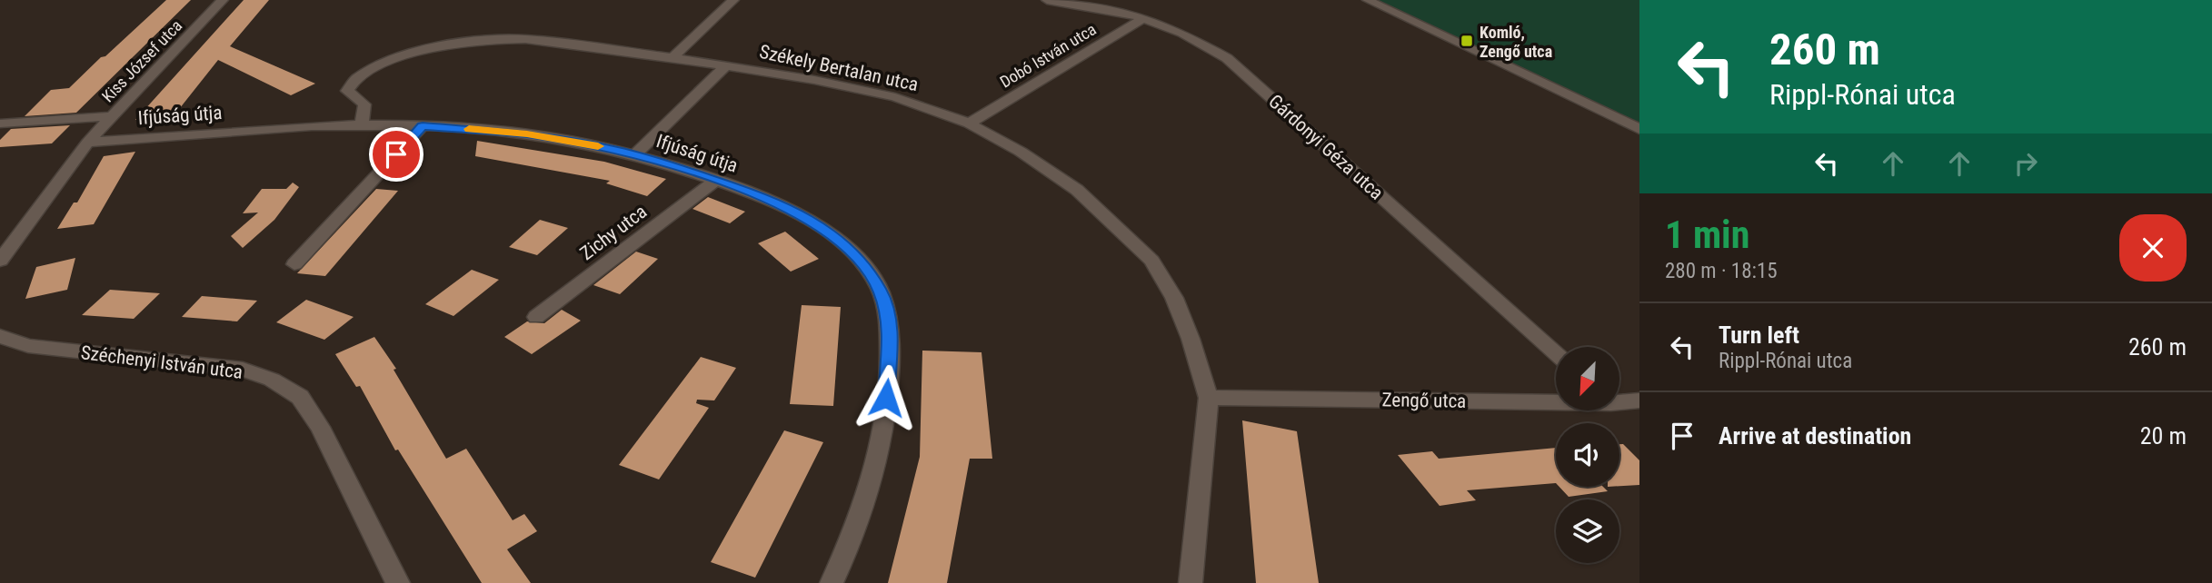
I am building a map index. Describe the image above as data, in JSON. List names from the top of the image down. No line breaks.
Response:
{"streets":{"street":["Dobó István utca","Kiss József utca","Székely Bertalan utca","Ifjúság útja","Gárdonyi Géza utca","Zichy utca","Széchenyi István utca","Zengő utca"]},"crossings":[["Dobó István utca","Székely Bertalan utca"],["Dobó István utca","Gárdonyi Géza utca"],["Kiss József utca","Ifjúság útja"],["Székely Bertalan utca","Ifjúság útja"],["Székely Bertalan utca","Zengő utca"],["Ifjúság útja","Zichy utca"]],"places":{"transit":["Komló, Zengő utca"]},"north":"bottom left","page":{"turn":["260 m","Rippl-Rónai utca"],"heading":["1 min","280 m · 18:15"],"list":[{"name":"Turn left","note":"Rippl-Rónai utca","value":"260 m"},{"name":"Arrive at destination","value":"20 m"}]}}
